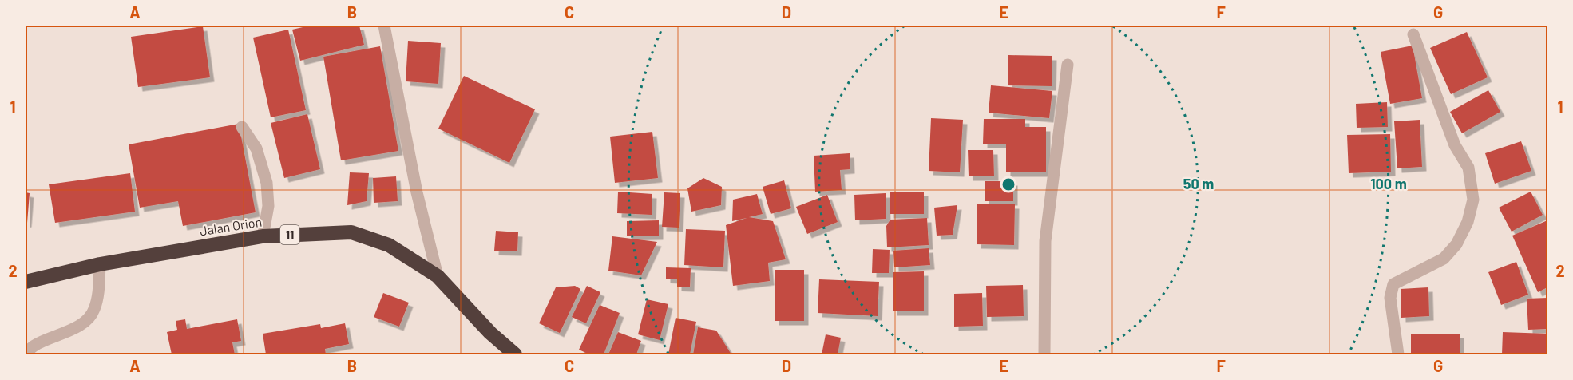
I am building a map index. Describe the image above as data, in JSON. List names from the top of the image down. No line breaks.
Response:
{"streets":{"highway":["Jalan Orion","11"]},"grid":{"columns":["A","B","C","D","E","F","G"],"rows":["1","2"]},"rings":["50 m","100 m"]}
